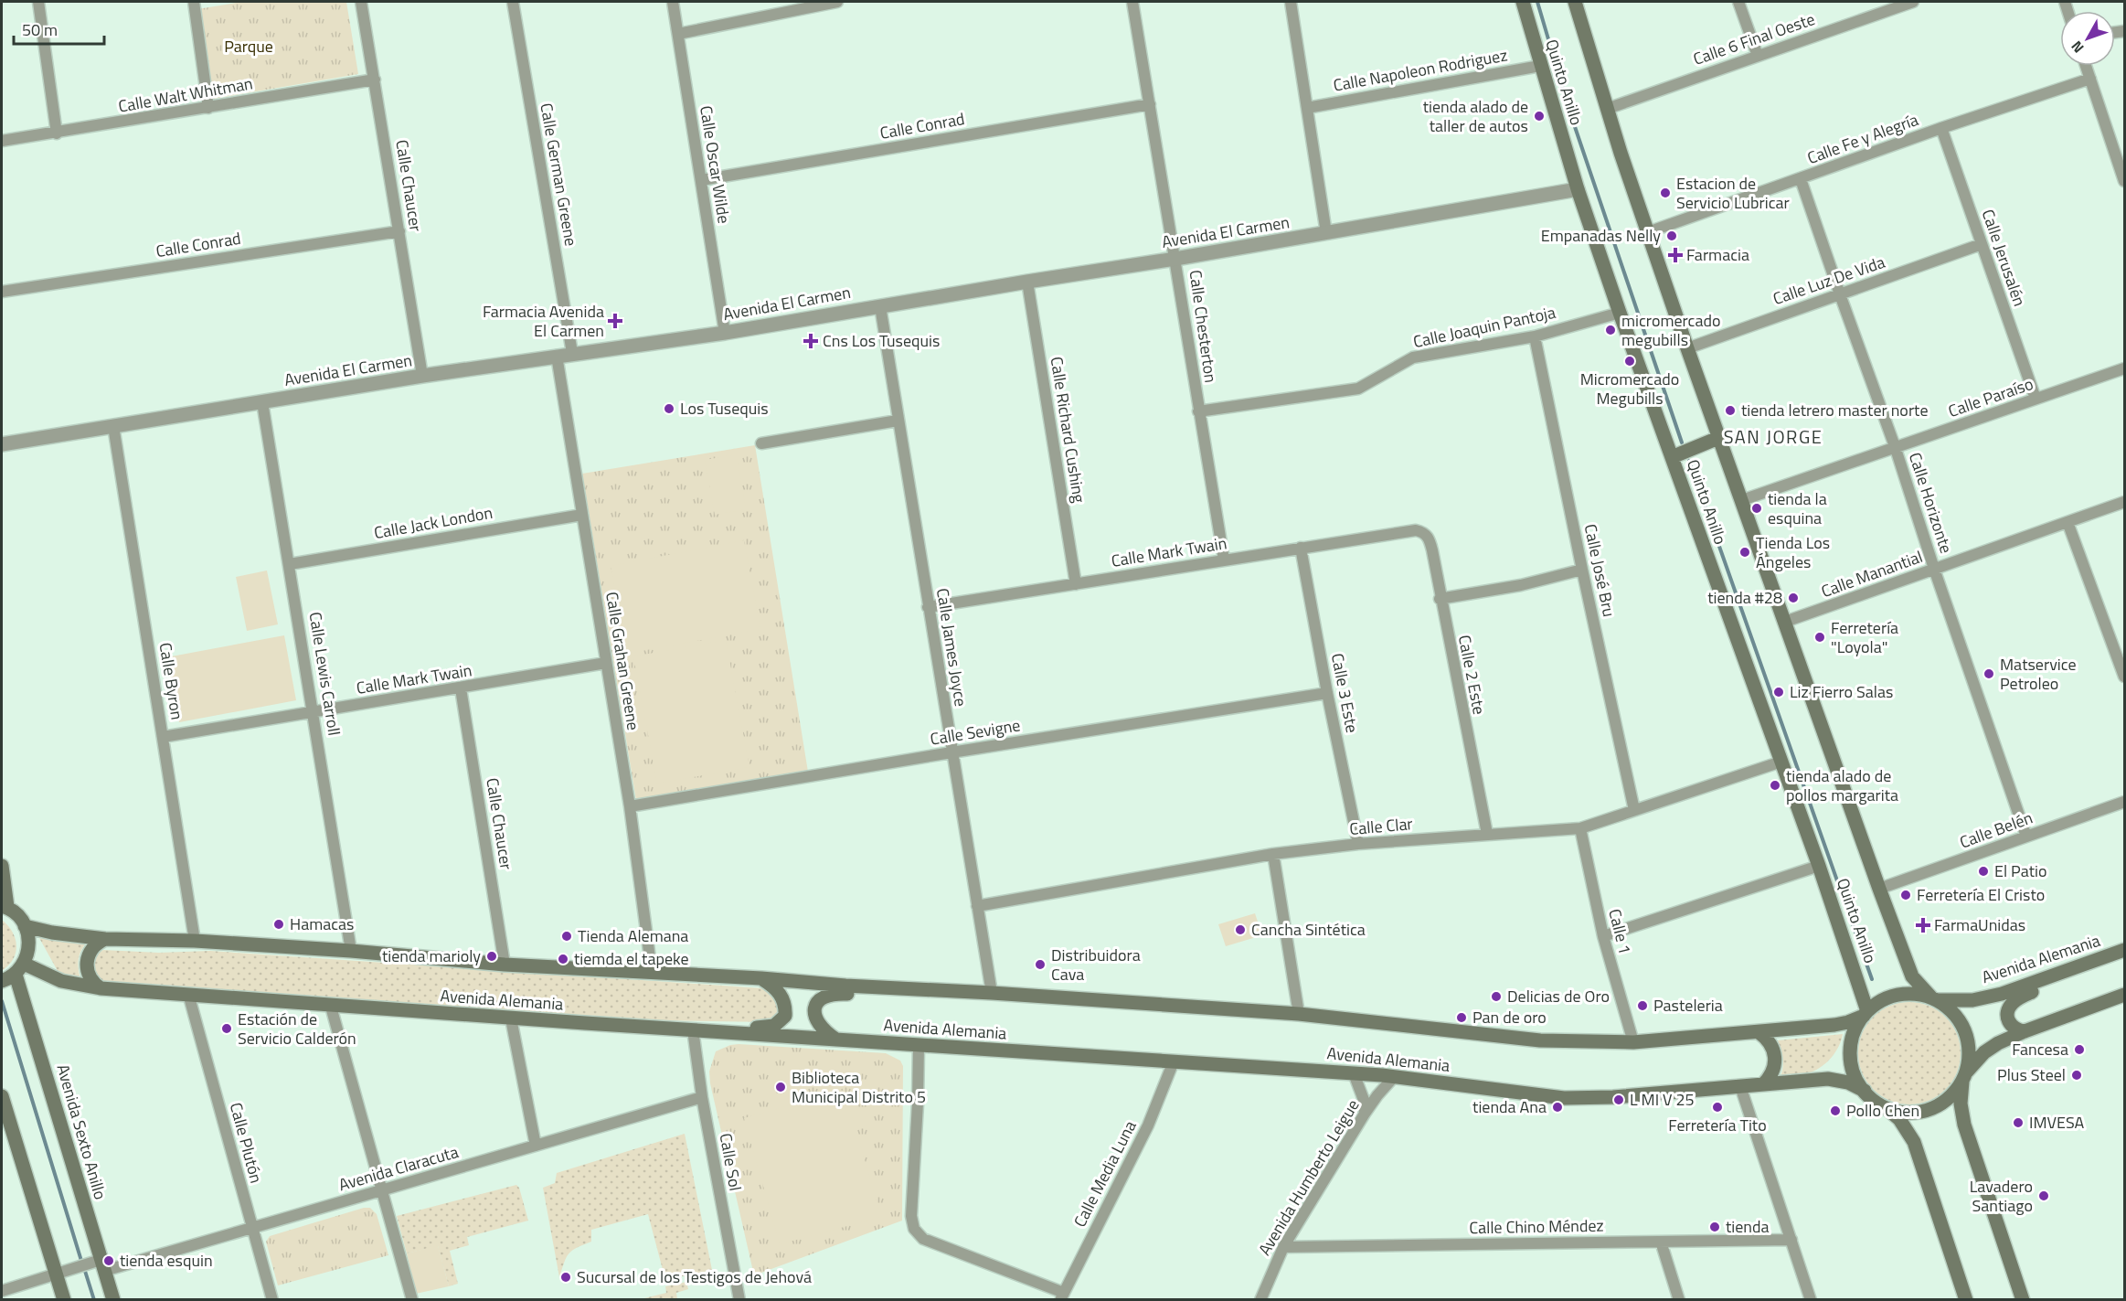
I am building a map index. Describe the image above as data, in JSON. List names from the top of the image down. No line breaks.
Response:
{"streets":{"main road":["Quinto Anillo","Avenida Alemania","Avenida Sexto Anillo"],"street":["Calle 6 Final Oeste","Calle Napoleon Rodriguez","Calle Walt Whitman","Calle Conrad","Calle Fe y Alegría","Calle Oscar Wilde","Calle German Greene","Calle Chaucer","Avenida El Carmen","Calle Jerusalén","Calle Luz De Vida","Calle Chesterton","Calle Joaquin Pantoja","Calle Paraíso","Calle Richard Cushing","Calle Horizonte","Calle Jack London","Calle Mark Twain","Calle José Bru","Calle Manantial","Calle James Joyce","Calle Grahan Greene","Calle Lewis Carroll","Calle 2 Este","Calle Byron","Calle 3 Este","Calle Sevigne","Calle Clar","Calle Belén","Calle 1","Calle Plutón","Calle Sol","Avenida Claracuta","Calle Media Luna","Avenida Humberto Leigue","Calle Chino Méndez"]},"crossings":[["Calle 6 Final Oeste","Quinto Anillo"],["Calle Napoleon Rodriguez","Quinto Anillo"],["Quinto Anillo","Calle Fe y Alegría"],["Quinto Anillo","Avenida El Carmen"],["Quinto Anillo","Calle Luz De Vida"],["Quinto Anillo","Calle Joaquin Pantoja"],["Quinto Anillo","Calle Paraíso"],["Quinto Anillo","Calle Manantial"],["Quinto Anillo","Calle Clar"],["Quinto Anillo","Calle Belén"],["Quinto Anillo","Avenida Alemania"],["Calle Walt Whitman","Calle Chaucer"],["Calle Conrad","Calle Oscar Wilde"],["Calle Conrad","Calle Chaucer"],["Calle Conrad","Calle Chesterton"],["Calle Fe y Alegría","Calle Jerusalén"],["Calle Fe y Alegría","Calle Horizonte"],["Calle Oscar Wilde","Avenida El Carmen"],["Calle German Greene","Avenida El Carmen"],["Calle Chaucer","Avenida El Carmen"],["Calle Chaucer","Calle Mark Twain"],["Avenida El Carmen","Calle Chesterton"],["Avenida El Carmen","Calle Richard Cushing"],["Avenida El Carmen","Calle James Joyce"],["Avenida El Carmen","Calle Grahan Greene"],["Avenida El Carmen","Calle Lewis Carroll"],["Avenida El Carmen","Calle Byron"],["Calle Jerusalén","Calle Luz De Vida"],["Calle Jerusalén","Calle Paraíso"],["Calle Luz De Vida","Calle Horizonte"],["Calle Chesterton","Calle Joaquin Pantoja"],["Calle Chesterton","Calle Mark Twain"],["Calle Joaquin Pantoja","Calle José Bru"],["Calle Paraíso","Calle Horizonte"],["Calle Richard Cushing","Calle Mark Twain"],["Calle Horizonte","Calle Manantial"],["Calle Horizonte","Calle Belén"],["Calle Jack London","Calle Grahan Greene"],["Calle Jack London","Calle Lewis Carroll"],["Calle Mark Twain","Calle James Joyce"],["Calle Mark Twain","Calle Grahan Greene"],["Calle Mark Twain","Calle Lewis Carroll"],["Calle Mark Twain","Calle 2 Este"],["Calle Mark Twain","Calle Byron"],["Calle Mark Twain","Calle 3 Este"],["Calle José Bru","Calle Clar"],["Calle James Joyce","Calle Sevigne"],["Calle James Joyce","Calle Clar"],["Calle Grahan Greene","Calle Sevigne"],["Calle 2 Este","Calle Clar"],["Calle 3 Este","Calle Sevigne"],["Calle 3 Este","Calle Clar"],["Calle Clar","Calle 1"],["Avenida Alemania","Avenida Sexto Anillo"],["Avenida Alemania","Calle Plutón"],["Avenida Alemania","Calle Sol"],["Avenida Alemania","Calle Media Luna"],["Avenida Alemania","Avenida Humberto Leigue"],["Avenida Sexto Anillo","Avenida Claracuta"],["Calle Plutón","Avenida Claracuta"],["Calle Sol","Avenida Claracuta"],["Avenida Humberto Leigue","Calle Chino Méndez"]],"districts":["SAN JORGE"],"parks":["Parque"],"places":{"other":["tienda alado de taller de autos","Estacion de Servicio Lubricar","Empanadas Nelly","micromercado megubills","Micromercado Megubills","Los Tusequis","tienda letrero master norte","tienda la esquina","Tienda Los Ángeles","tienda #28","Ferretería \"Loyola\"","Matservice Petroleo","Liz Fierro Salas","tienda alado de pollos margarita","El Patio","Ferretería El Cristo","Hamacas","Cancha Sintética","Tienda Alemana","tienda marioly","tiemda el tapeke","Distribuidora Cava","Delicias de Oro","Pasteleria","Pan de oro","Estación de Servicio Calderón","Fancesa","Plus Steel","Biblioteca Municipal Distrito 5","L MI V 25","tienda Ana","Ferretería Tito","Pollo Chen","IMVESA","Lavadero Santiago","tienda","tienda esquin","Sucursal de los Testigos de Jehová"],"health":["Farmacia","Farmacia Avenida El Carmen","Cns Los Tusequis","FarmaUnidas"]},"scale_bar":"50 m","north":"bottom left"}
